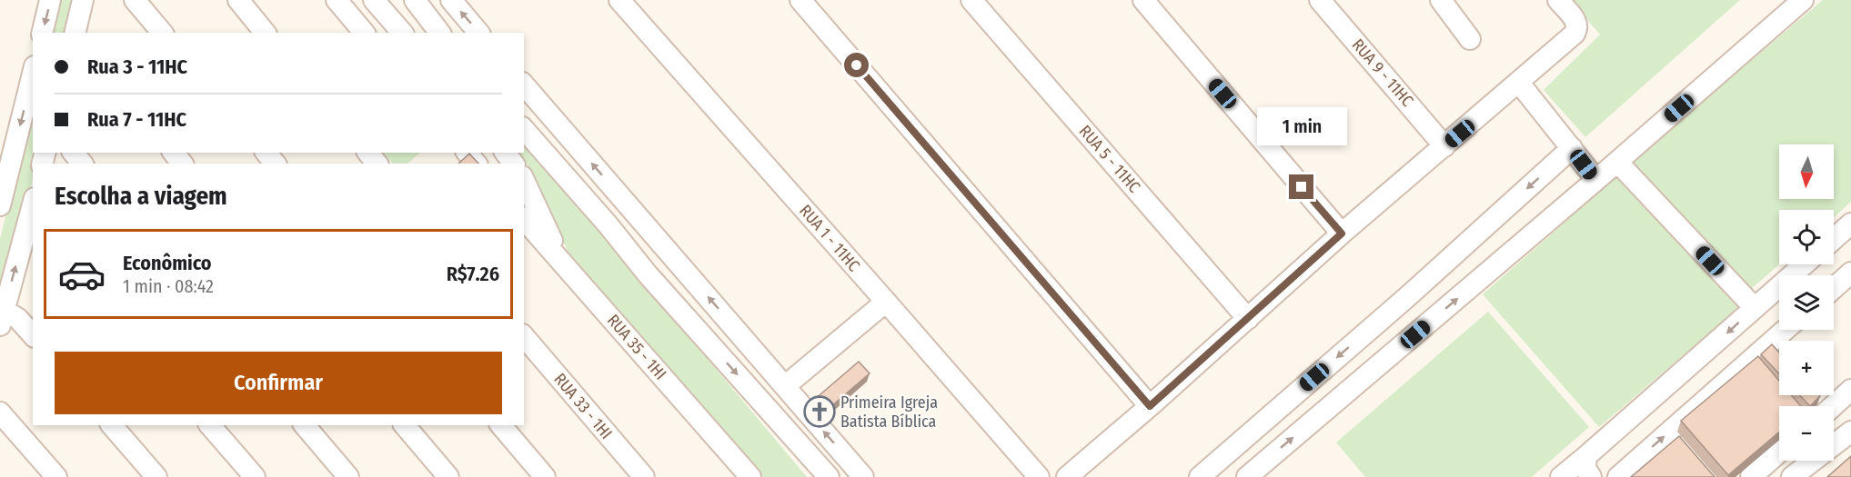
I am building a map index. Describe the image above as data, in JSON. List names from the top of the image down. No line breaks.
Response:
{"streets":{"street":["RUA 9 - 11HC","RUA 5 - 11HC","RUA 1 - 11HC","RUA 35 - 1HI","RUA 33 - 1HI"]},"places":{"church":["Primeira Igreja Batista Bíblica"]},"north":"bottom","page":{"banner":["Rua 3 - 11HC","Rua 7 - 11HC"],"bubble":"1 min","map_buttons":["+","−"],"heading":"Escolha a viagem","list":[{"name":"Econômico","note":"1 min · 08:42","value":"R$7.26"}],"buttons":"Confirmar"}}
